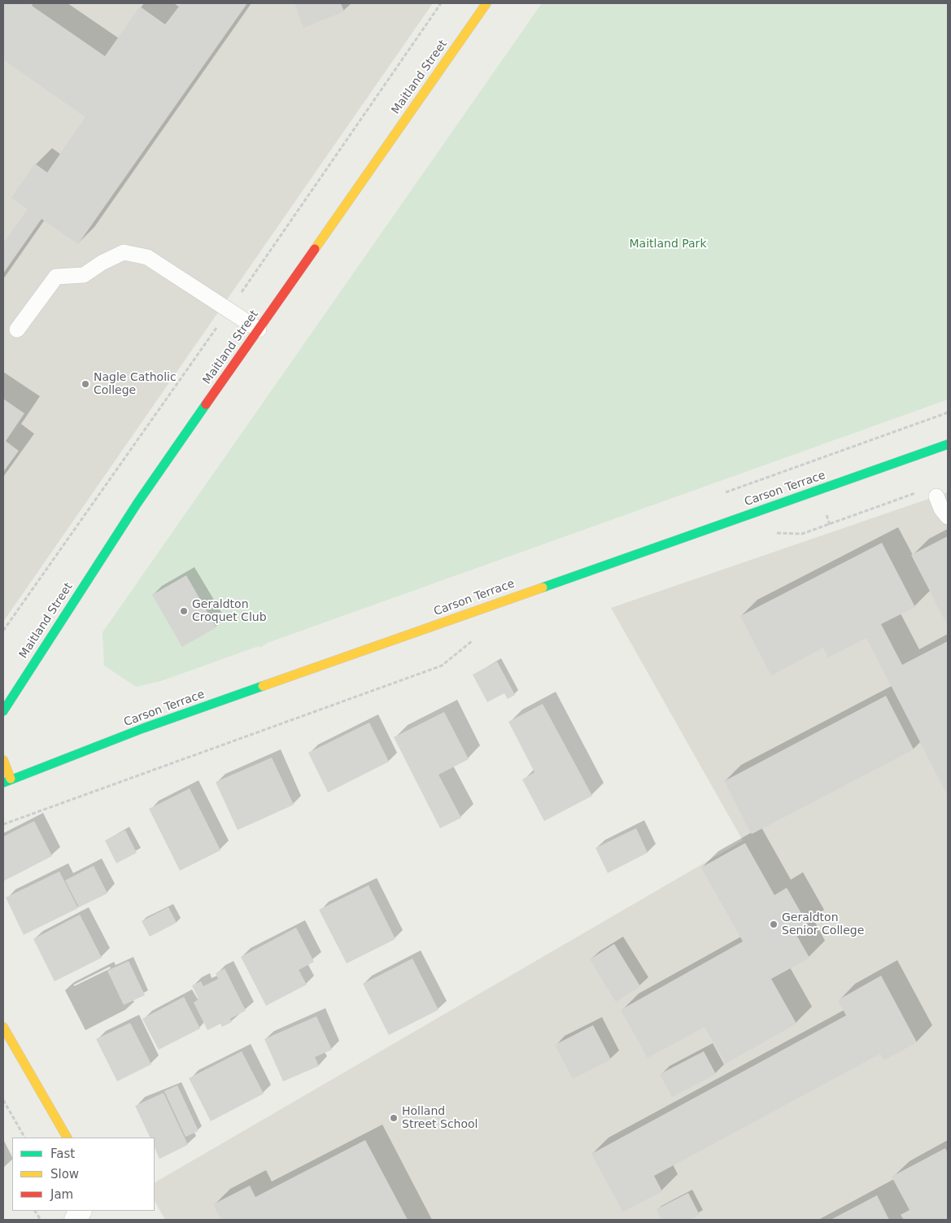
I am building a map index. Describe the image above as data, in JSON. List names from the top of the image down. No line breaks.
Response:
{"streets":{"main road":["Maitland Street","Carson Terrace"]},"parks":["Maitland Park"],"places":["Nagle Catholic College","Geraldton Croquet Club","Geraldton Senior College","Holland Street School"],"legend":["Fast","Slow","Jam"]}
